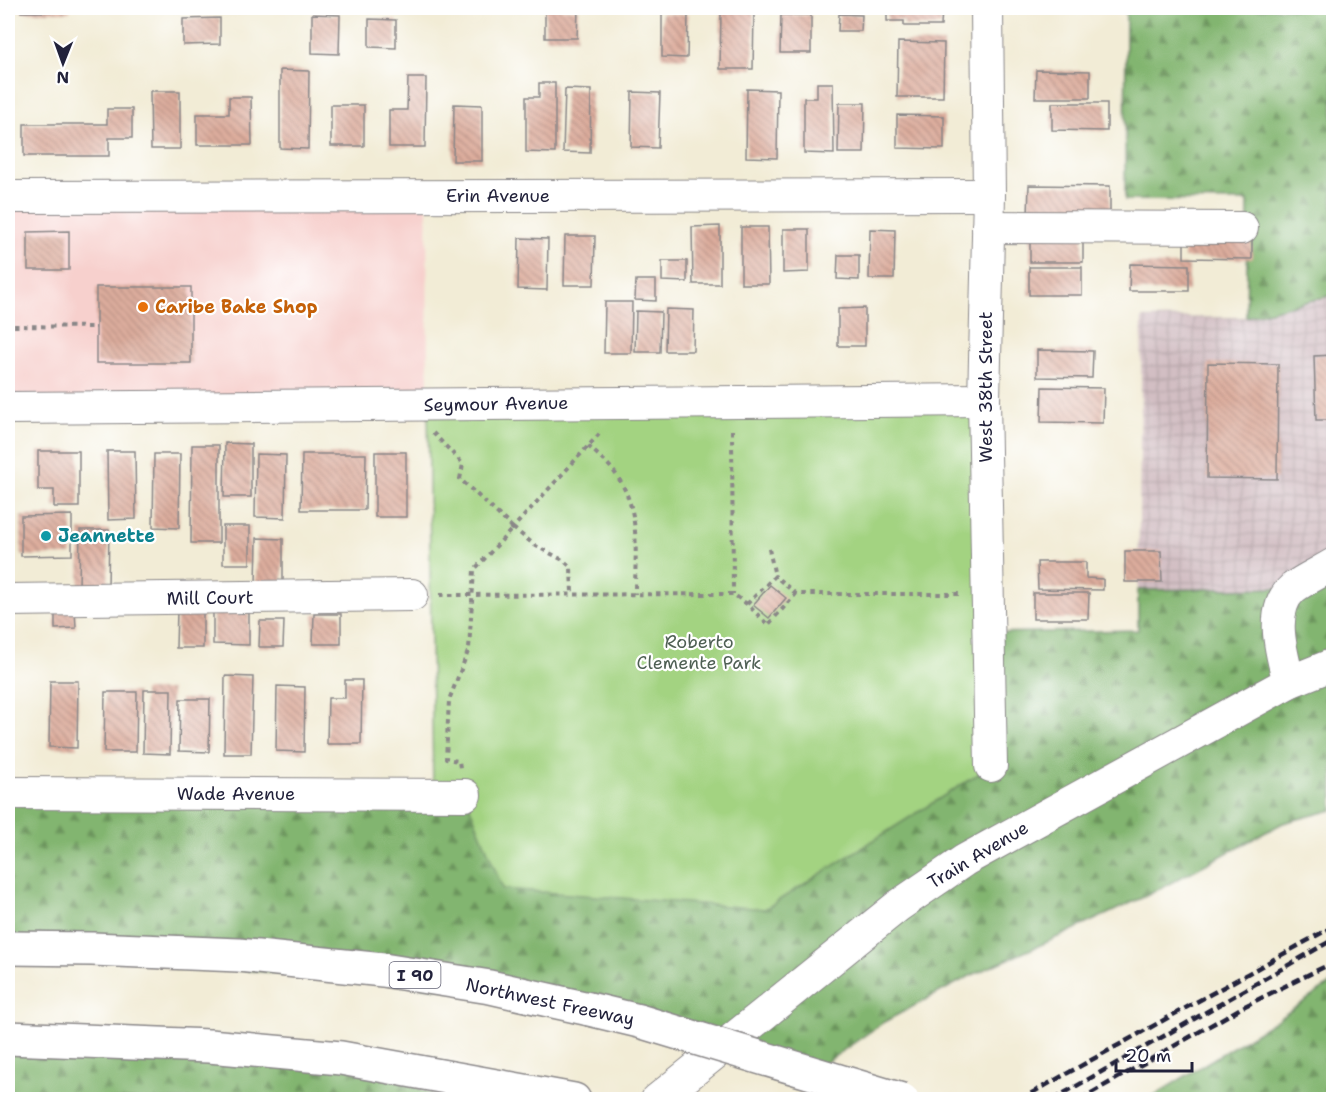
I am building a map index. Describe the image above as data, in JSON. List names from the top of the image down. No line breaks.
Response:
{"streets":{"highway":["I 90","Northwest Freeway"],"street":["Erin Avenue","West 38th Street","Seymour Avenue","Mill Court","Wade Avenue","Train Avenue"]},"crossings":[["Erin Avenue","West 38th Street"],["West 38th Street","Seymour Avenue"]],"parks":["Roberto Clemente Park"],"places":["Caribe Bake Shop","Jeannette"],"scale_bar":"20 m","north":"bottom"}
